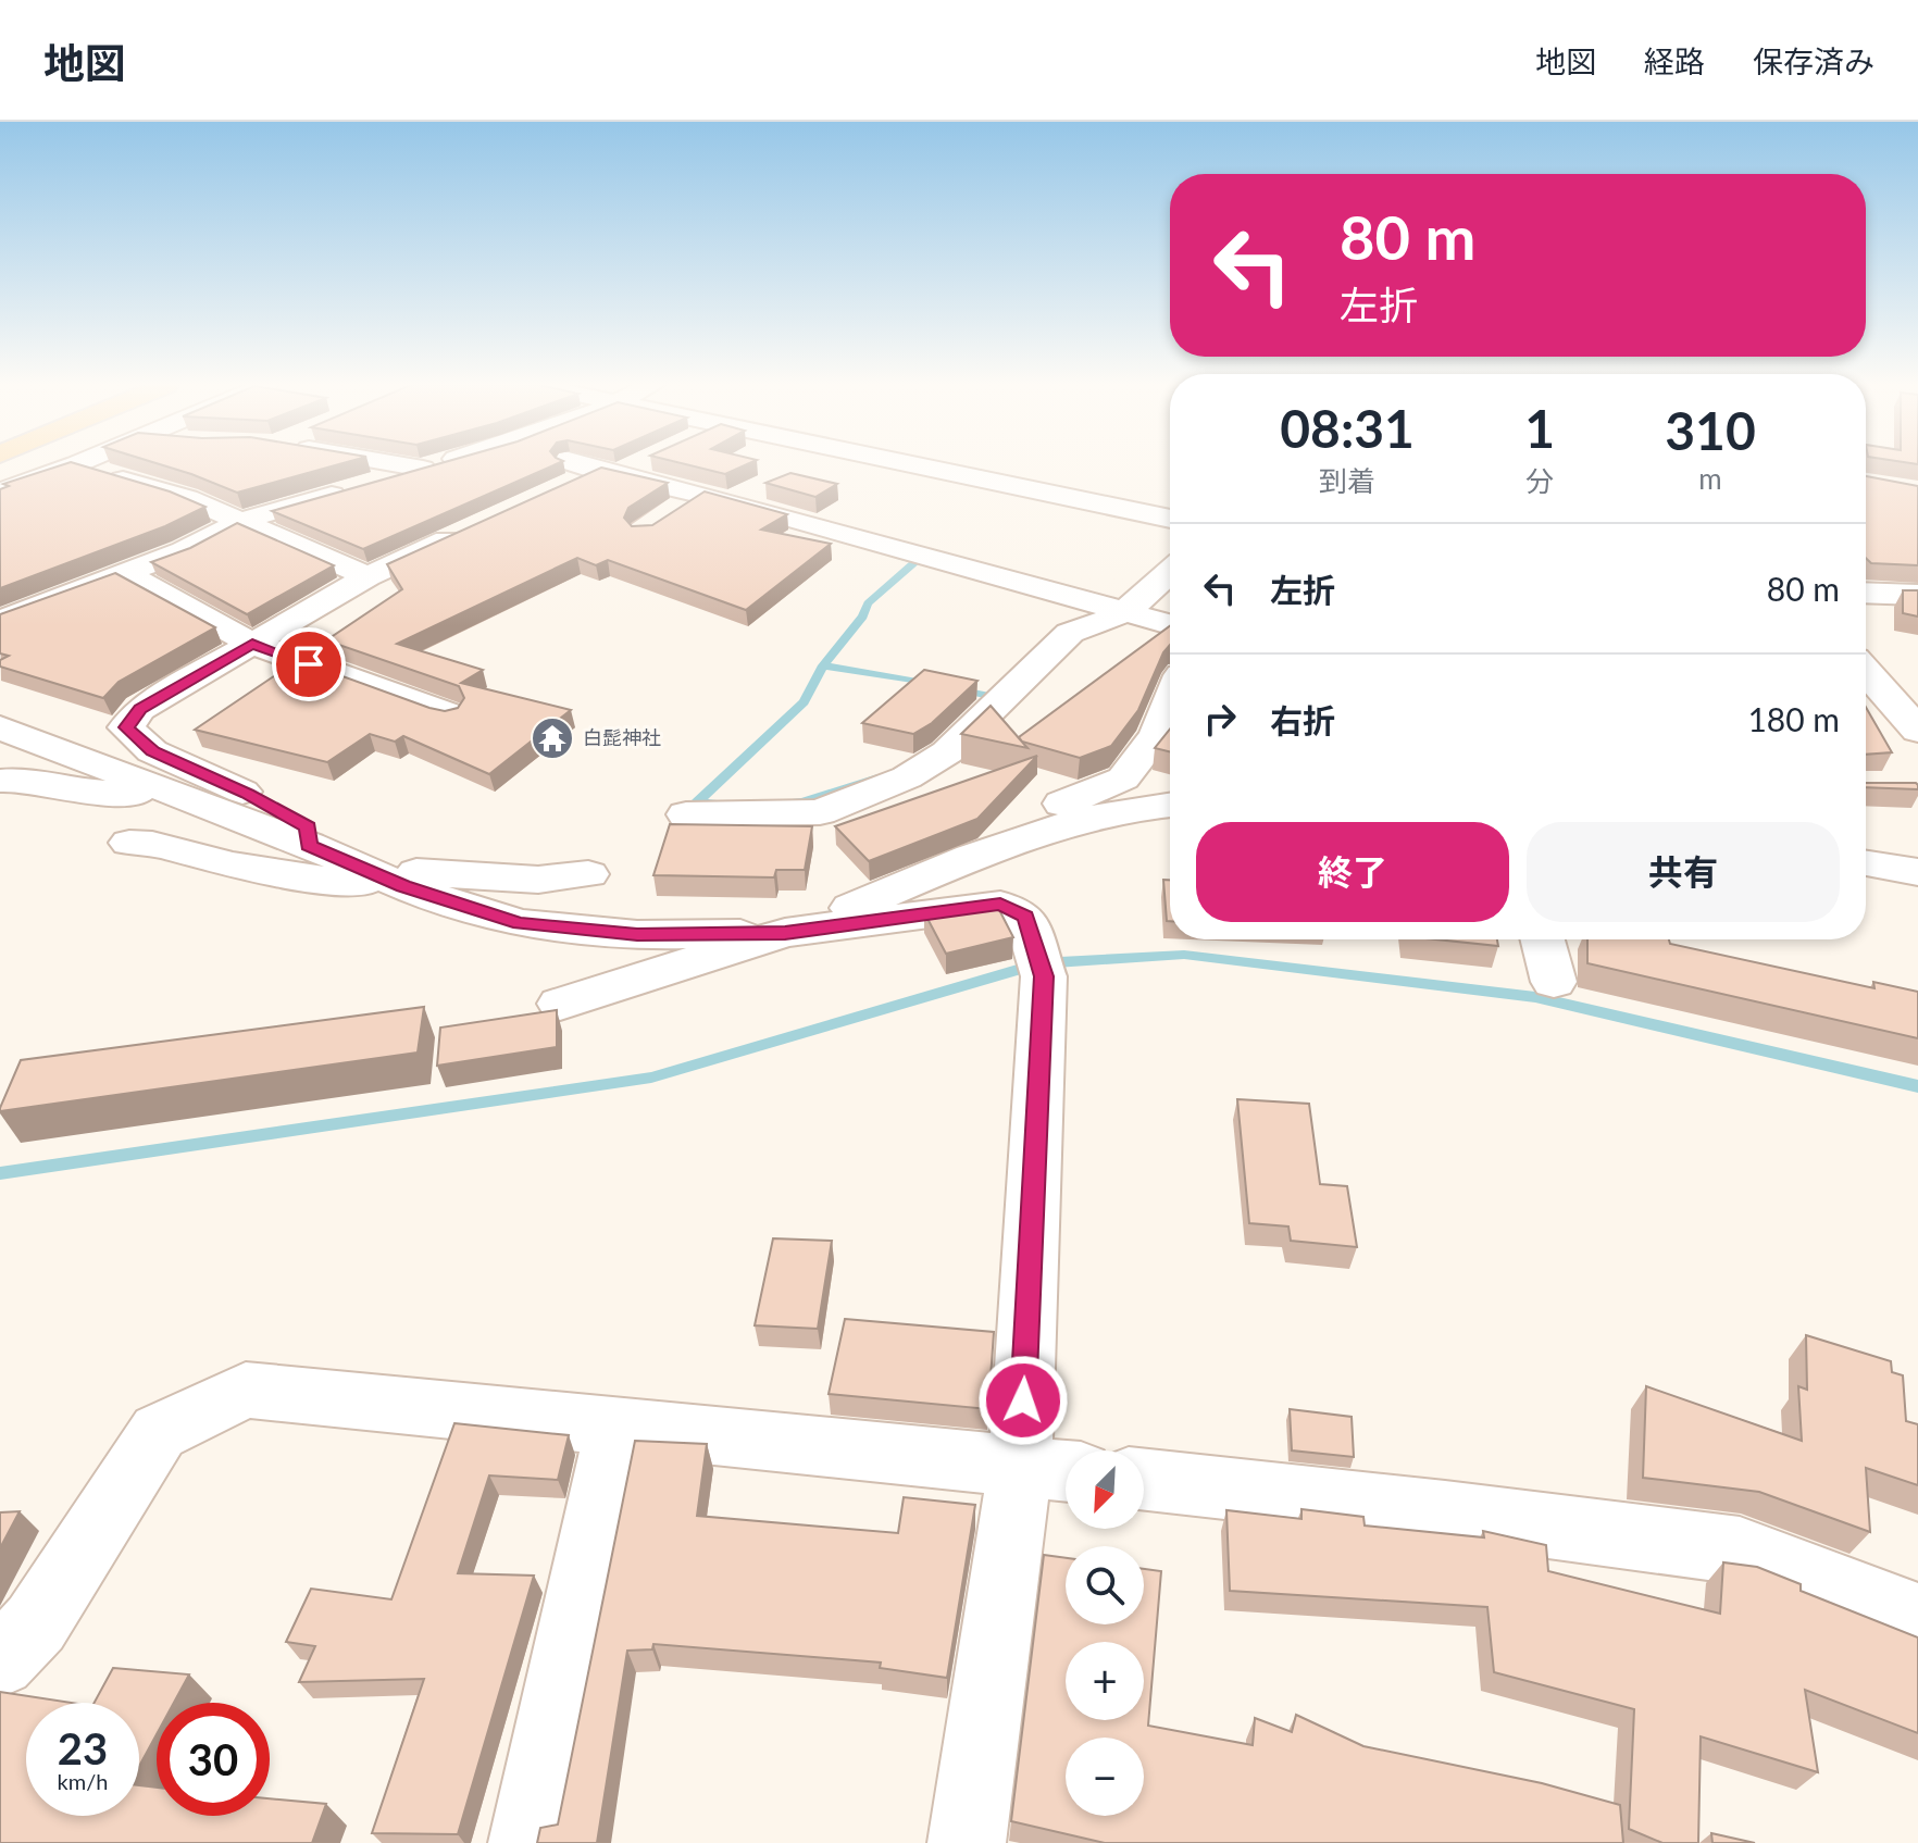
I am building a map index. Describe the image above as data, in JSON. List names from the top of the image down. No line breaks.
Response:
{"places":{"temple":["白髭神社"]},"north":"bottom left","page":{"header":"地図","nav":["地図","経路","保存済み"],"turn":["80 m","左折"],"eta":["08:31","到着","1","分","310","m"],"list":[{"name":"左折","value":"80 m"},{"name":"右折","value":"180 m"}],"buttons":["終了","共有"],"map_buttons":["+","−"],"speed":"23 km/h","limit":"30"}}
